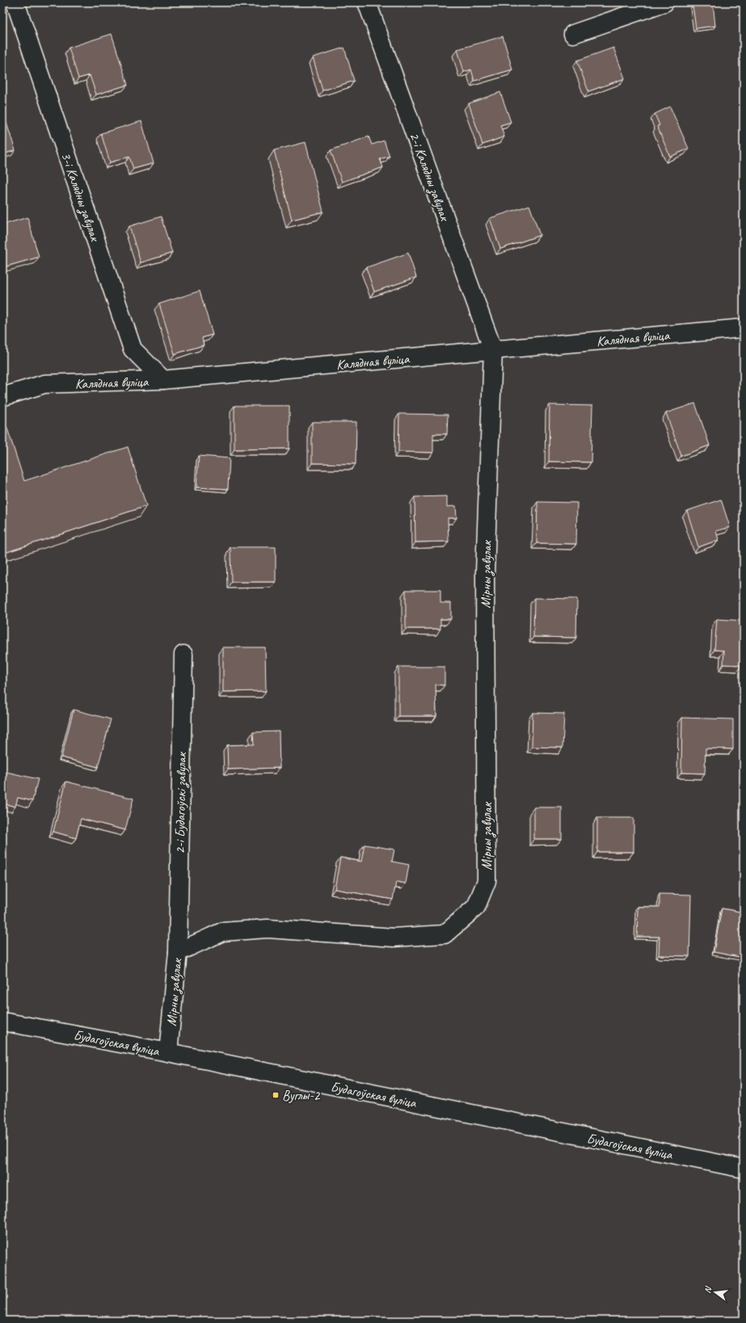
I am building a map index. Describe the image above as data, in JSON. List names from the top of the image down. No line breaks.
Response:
{"streets":{"street":["2-і Калядны завулак","3-і Калядны завулак","Калядная вуліца","Мірны завулак","2-і Будагоўскі завулак","Будагоўская вуліца"]},"crossings":[["2-і Калядны завулак","Калядная вуліца"],["2-і Калядны завулак","Мірны завулак"],["3-і Калядны завулак","Калядная вуліца"],["Калядная вуліца","Мірны завулак"],["Мірны завулак","2-і Будагоўскі завулак"],["Мірны завулак","Будагоўская вуліца"]],"places":{"transit":["Вуглы-2"]},"north":"left"}
